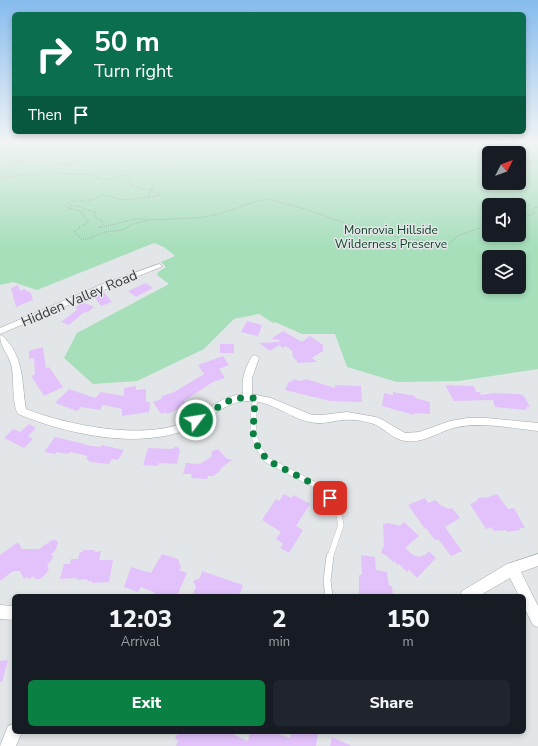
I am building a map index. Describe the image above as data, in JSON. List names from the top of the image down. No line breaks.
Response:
{"streets":{"street":["Hidden Valley Road"]},"parks":["Monrovia Hillside Wilderness Preserve"],"north":"top right","page":{"turn":["50 m","Turn right"],"then":"Then","eta":["12:03","Arrival","2","min","150","m"],"buttons":["Exit","Share"]}}
